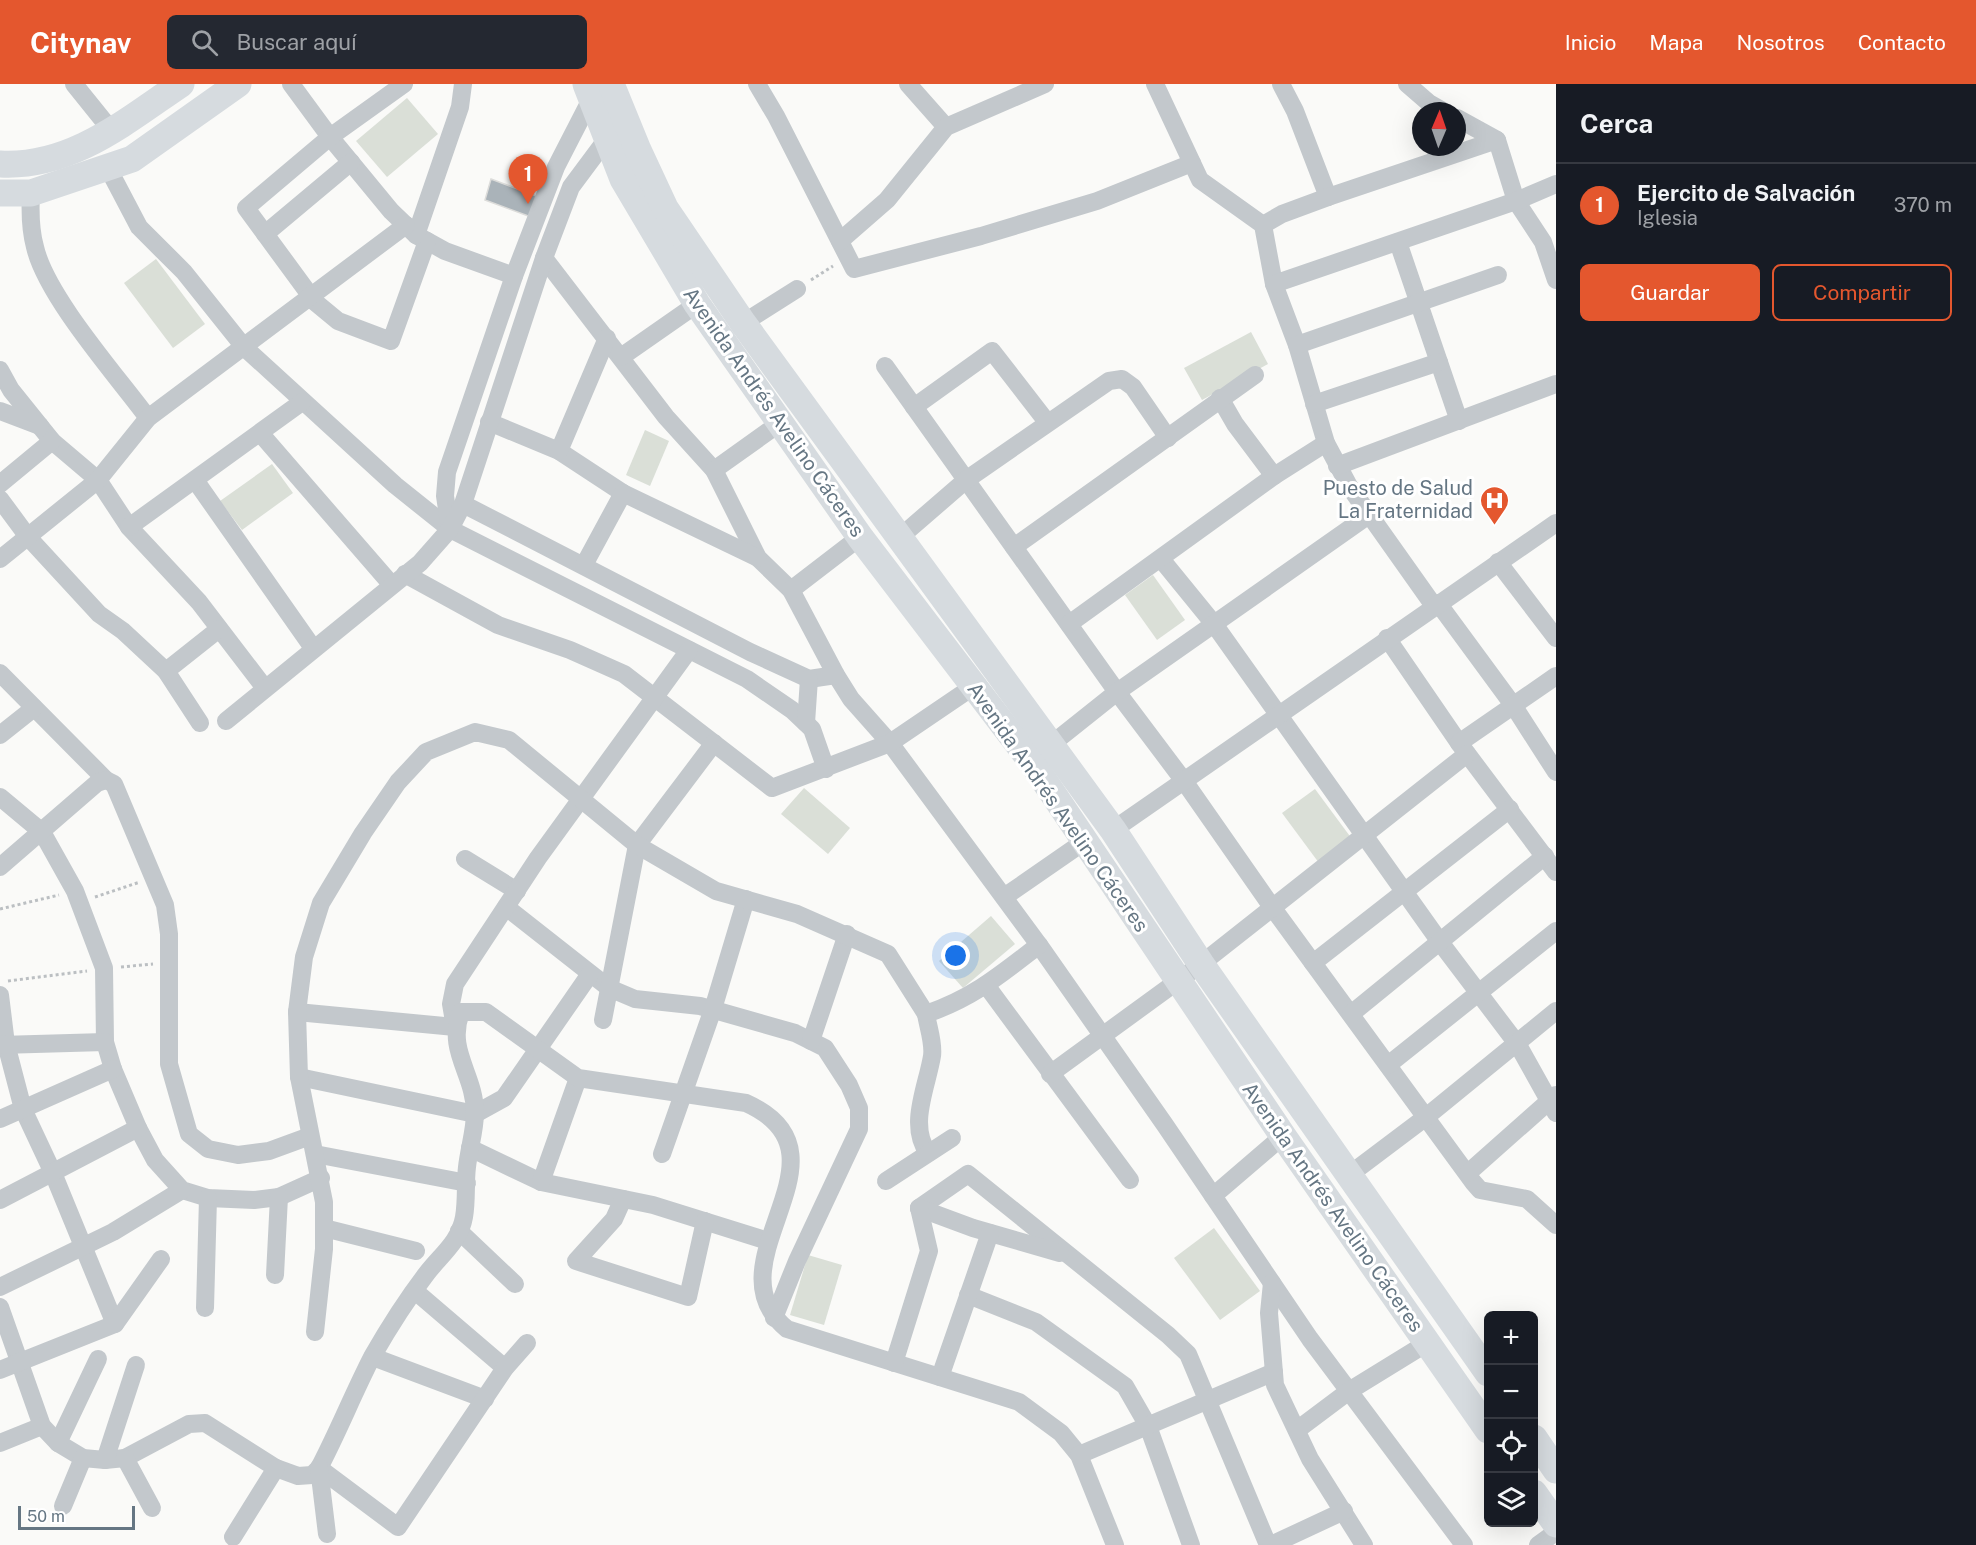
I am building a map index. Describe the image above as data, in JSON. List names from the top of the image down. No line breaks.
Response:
{"streets":{"street":["Avenida Andrés Avelino Cáceres"]},"places":{"hospital":["Puesto de Salud La Fraternidad"]},"scale_bar":"50 m","north":"top","page":{"header":"Citynav","search":"Buscar aquí","nav":["Inicio","Mapa","Nosotros","Contacto"],"heading":"Cerca","pins":"1","list":[{"mark":"1","name":"Ejercito de Salvación","note":"Iglesia","value":"370 m"}],"buttons":["Guardar","Compartir"],"map_buttons":["+","−"],"scale":"50 m"}}
